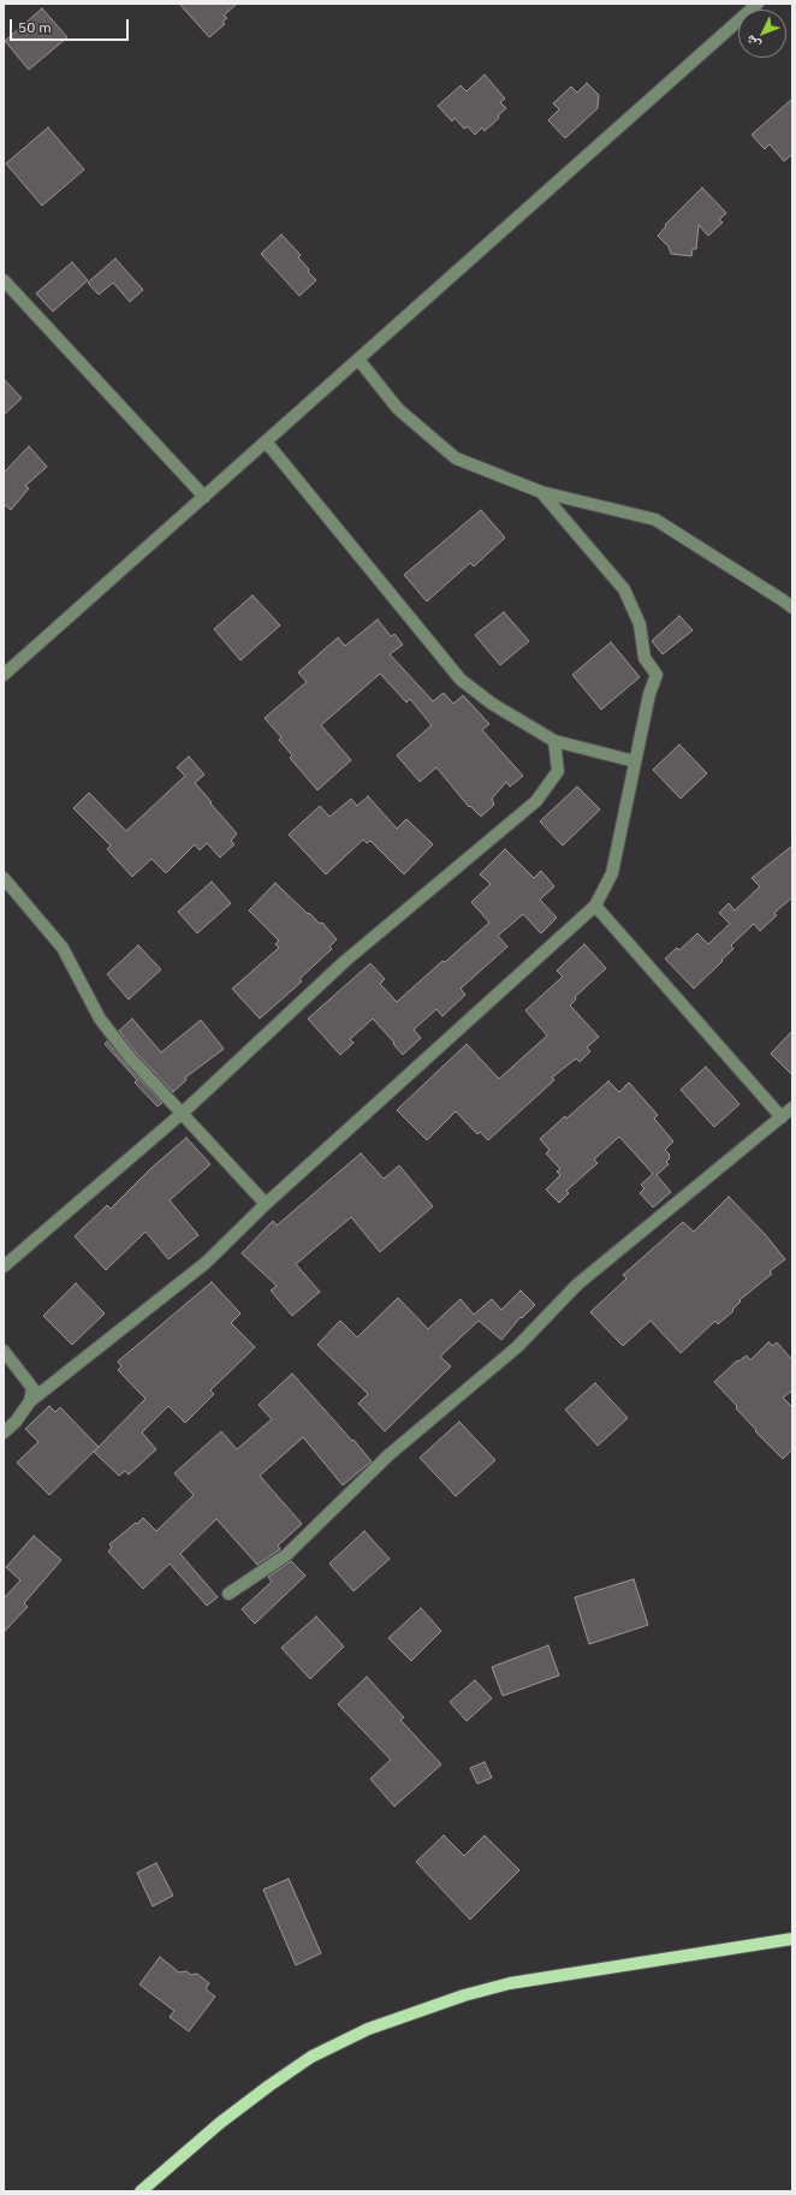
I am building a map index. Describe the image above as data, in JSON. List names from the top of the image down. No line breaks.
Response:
{"scale_bar":"50 m","north":"bottom left"}
